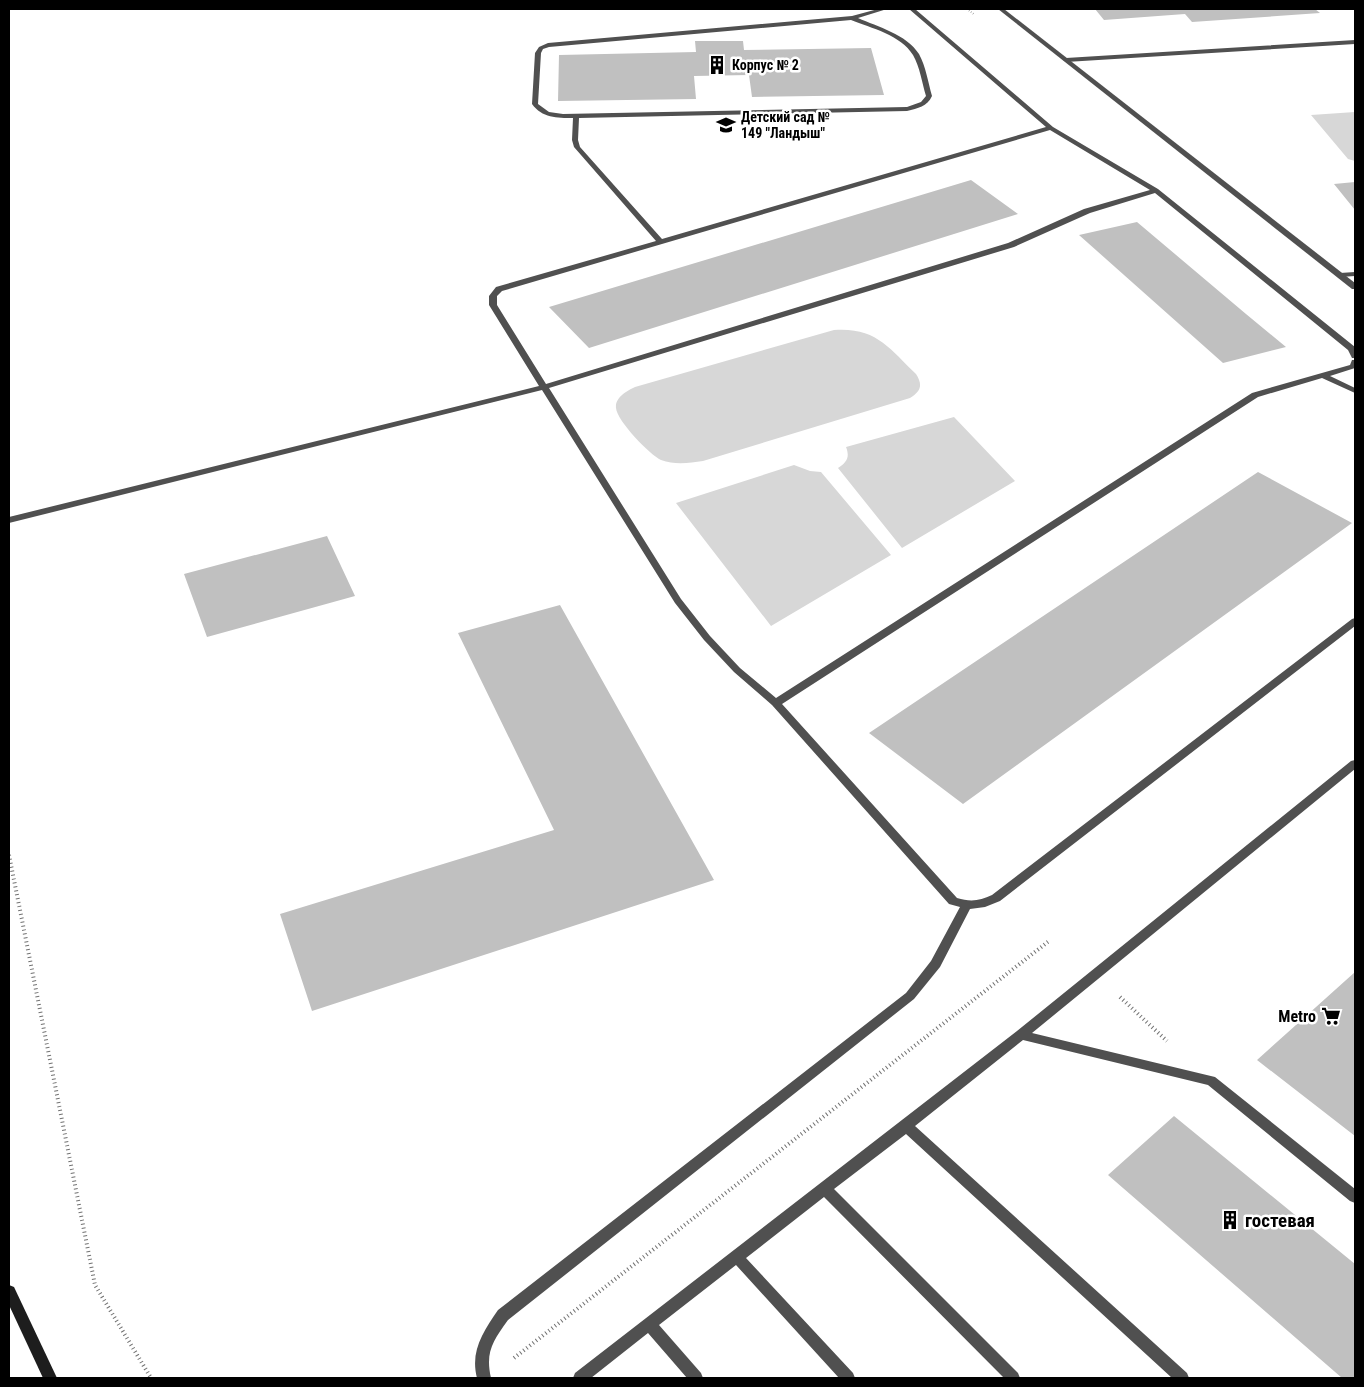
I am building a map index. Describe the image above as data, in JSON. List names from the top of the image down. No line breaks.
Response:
{"places":{"building":["Корпус № 2","гостевая"],"school or university":["Детский сад № 149 \"Ландыш\""],"supermarket":["Metro"]}}
